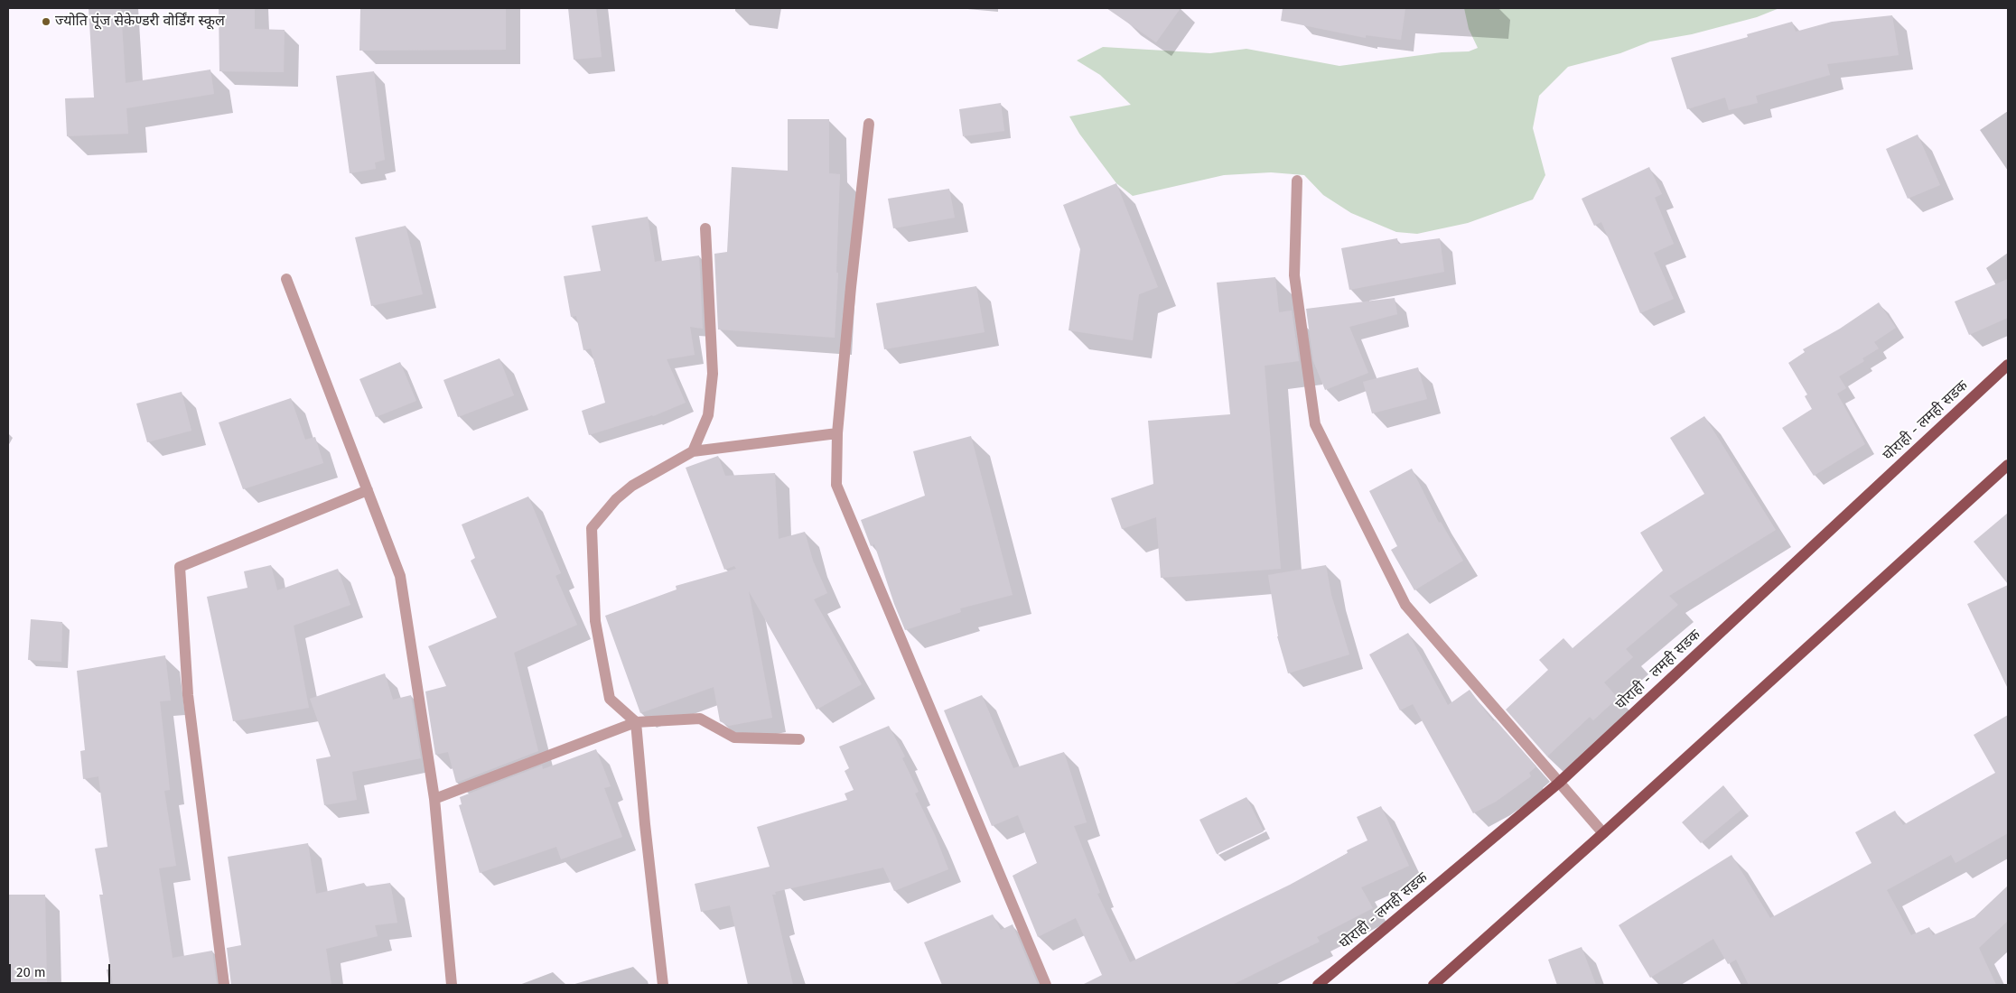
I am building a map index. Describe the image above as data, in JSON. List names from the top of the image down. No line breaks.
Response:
{"streets":{"main road":["घोराही - लमही सडक"]},"places":["ज्योति पूंज सेकेण्डरी वोर्डिंग स्कूल"],"scale_bar":"20 m"}
